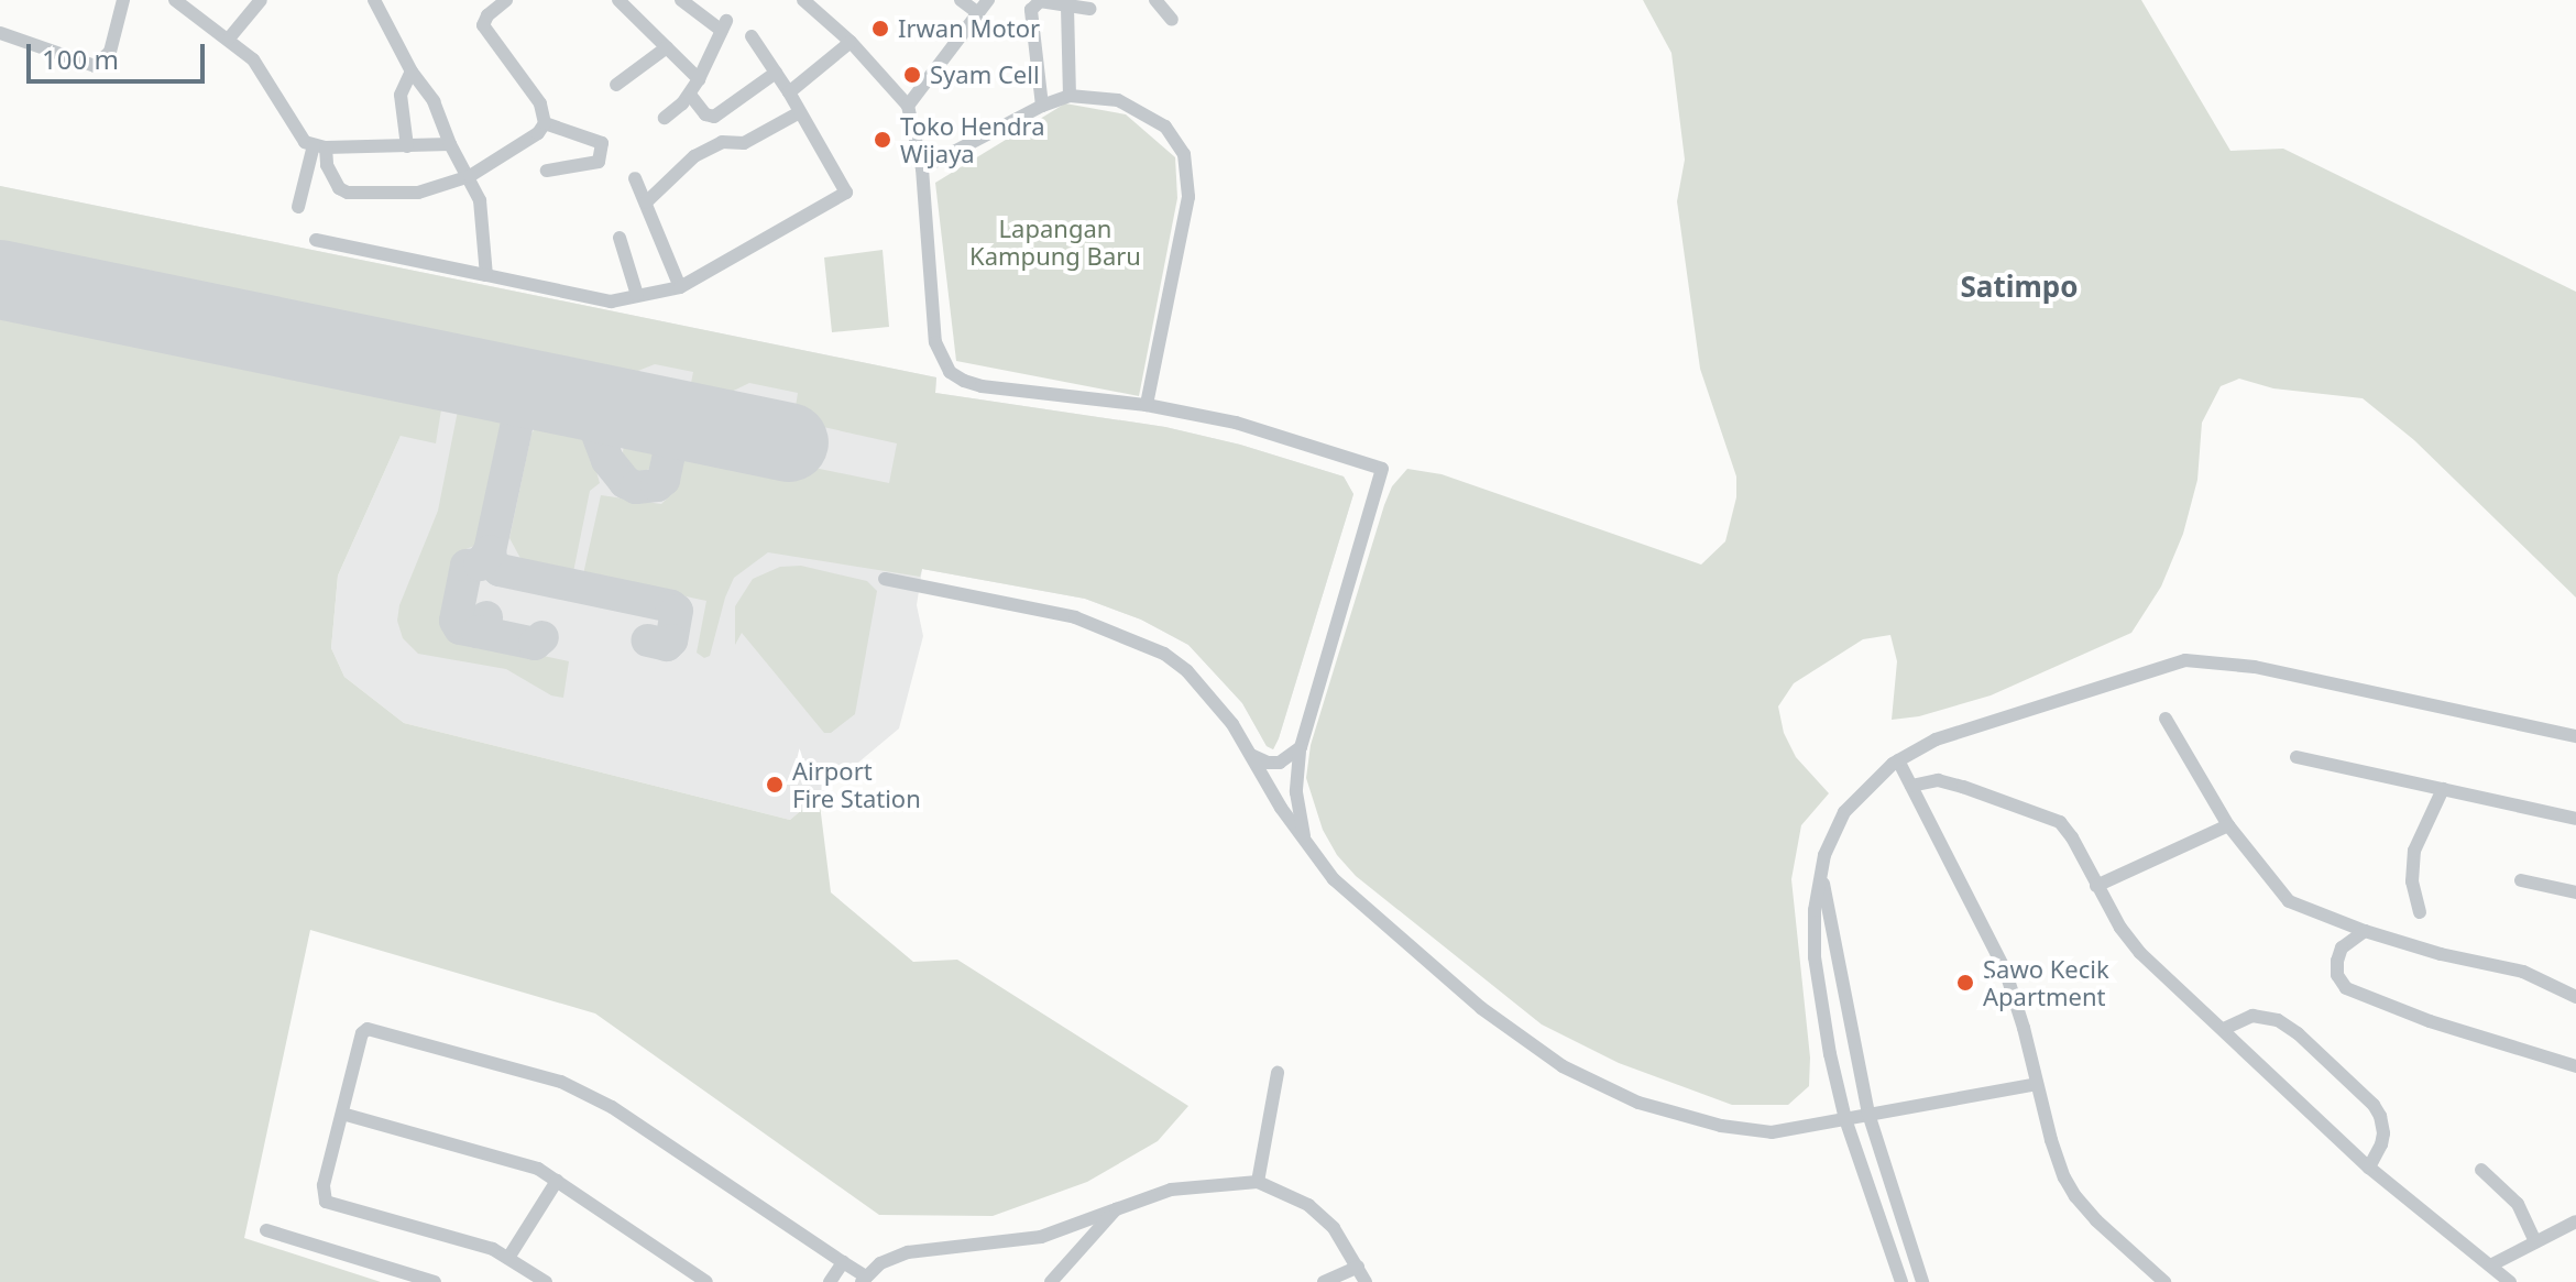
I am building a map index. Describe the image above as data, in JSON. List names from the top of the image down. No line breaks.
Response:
{"districts":["Satimpo"],"parks":["Lapangan Kampung Baru"],"places":["Irwan Motor","Syam Cell","Toko Hendra Wijaya","Airport Fire Station","Sawo Kecik Apartment"],"scale_bar":"100 m"}
